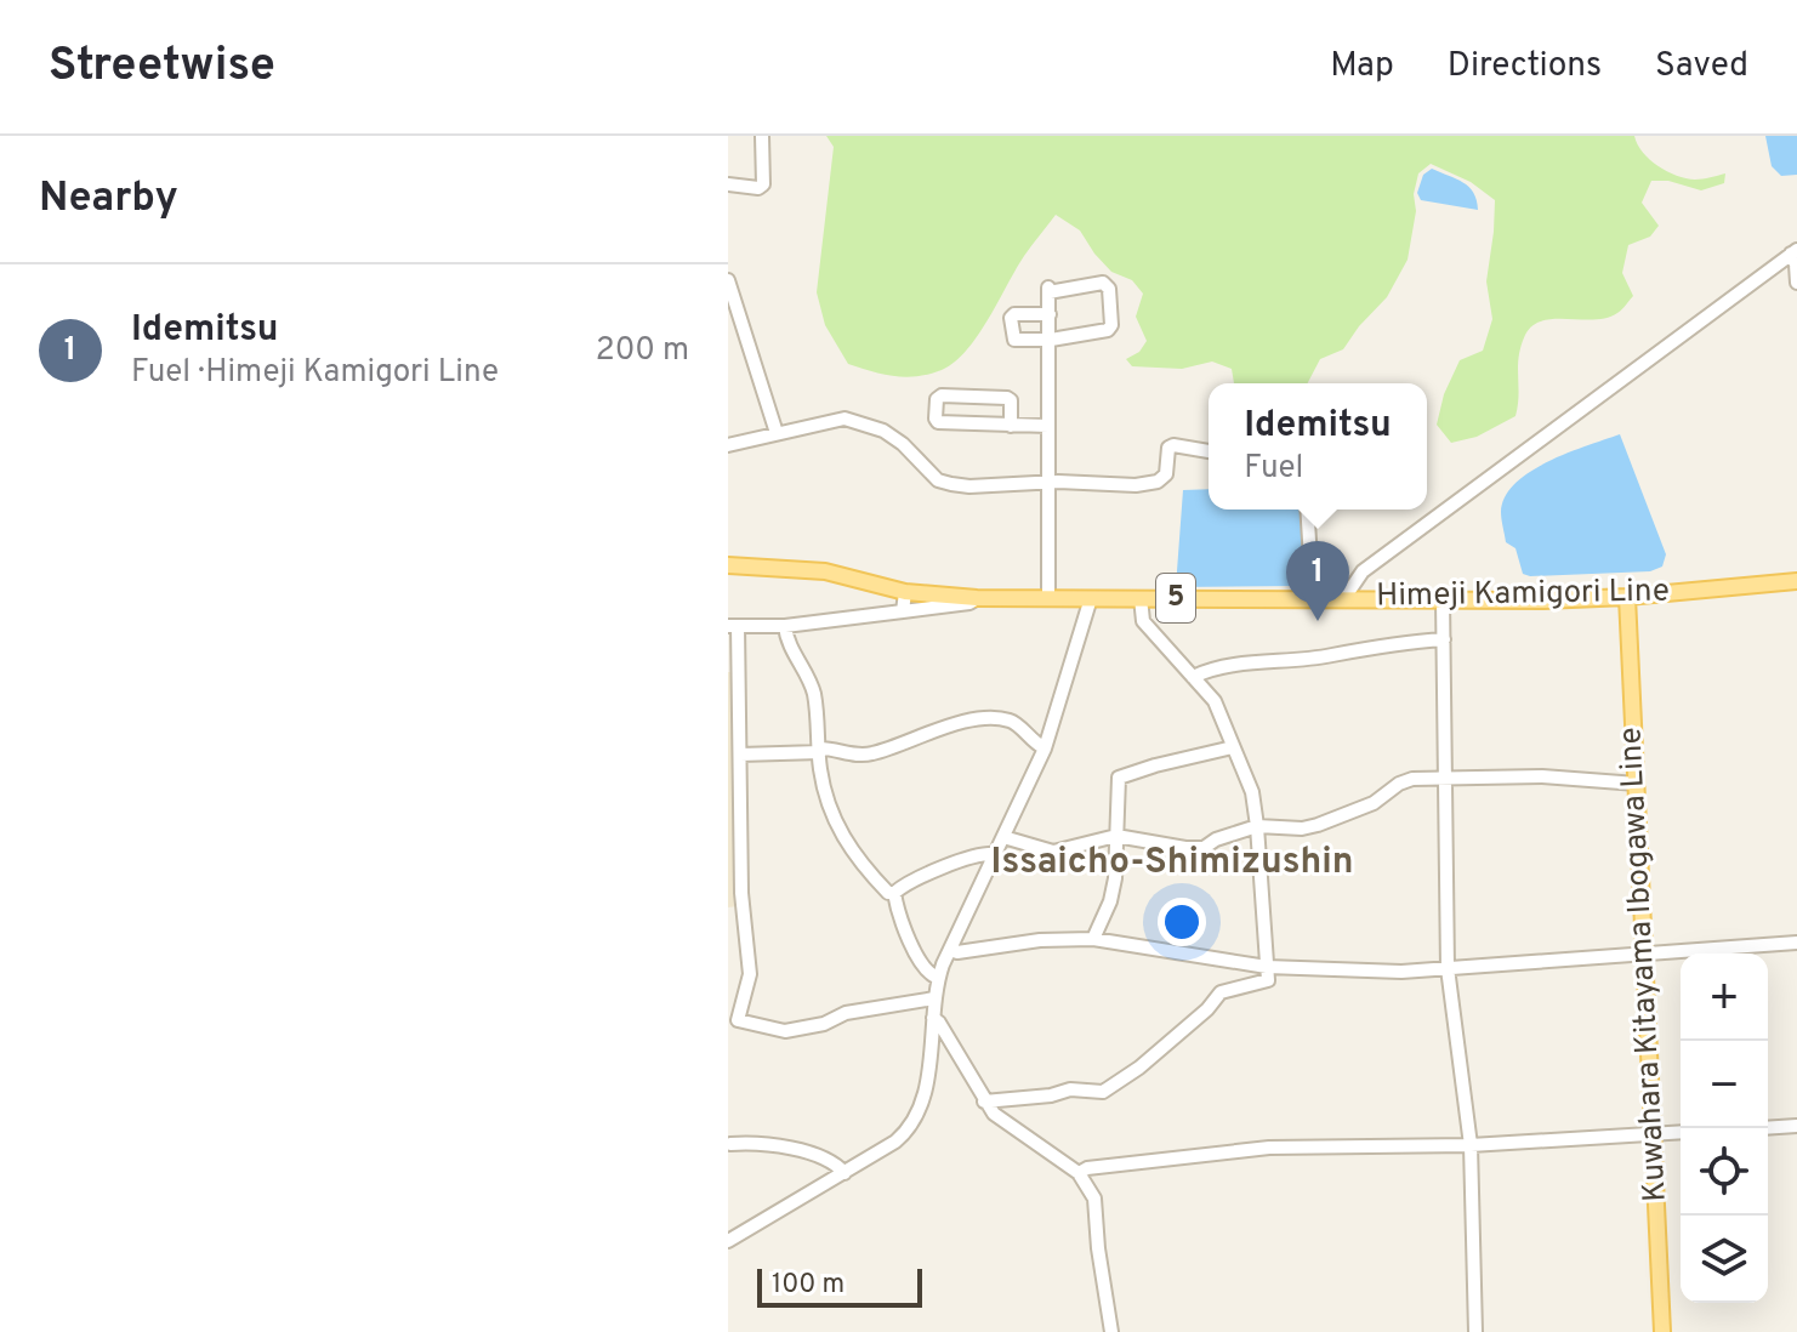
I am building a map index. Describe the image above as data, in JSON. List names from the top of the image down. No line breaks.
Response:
{"streets":{"main road":["Himeji Kamigori Line","5","Kuwahara Kitayama Ibogawa Line"]},"crossings":[["Himeji Kamigori Line","Kuwahara Kitayama Ibogawa Line"]],"districts":["Issaicho-Shimizushin"],"scale_bar":"100 m","page":{"header":"Streetwise","nav":["Map","Directions","Saved"],"heading":"Nearby","list":[{"mark":"1","name":"Idemitsu","note":"Fuel · Himeji Kamigori Line","value":"200 m"}],"popup":["Idemitsu","Fuel"],"pins":"1","map_buttons":["+","−"],"scale":"100 m"}}
